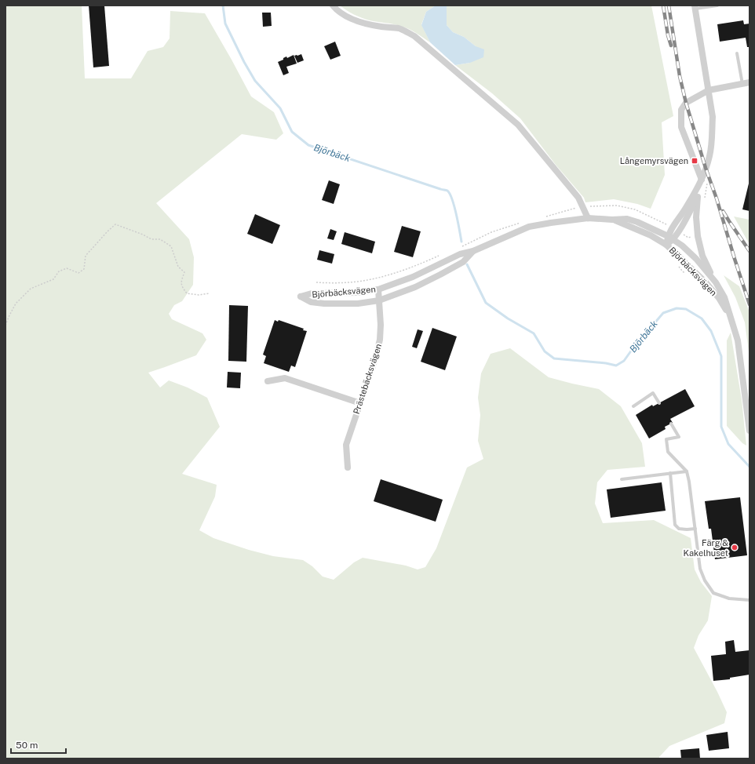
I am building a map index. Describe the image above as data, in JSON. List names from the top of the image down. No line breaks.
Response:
{"streets":{"street":["Björbäcksvägen","Prästebäcksvägen"]},"crossings":[["Björbäcksvägen","Prästebäcksvägen"]],"water":["Björbäck"],"places":{"transit":["Långemyrsvägen"],"other":["Färg & Kakelhuset"]},"scale_bar":"50 m"}
